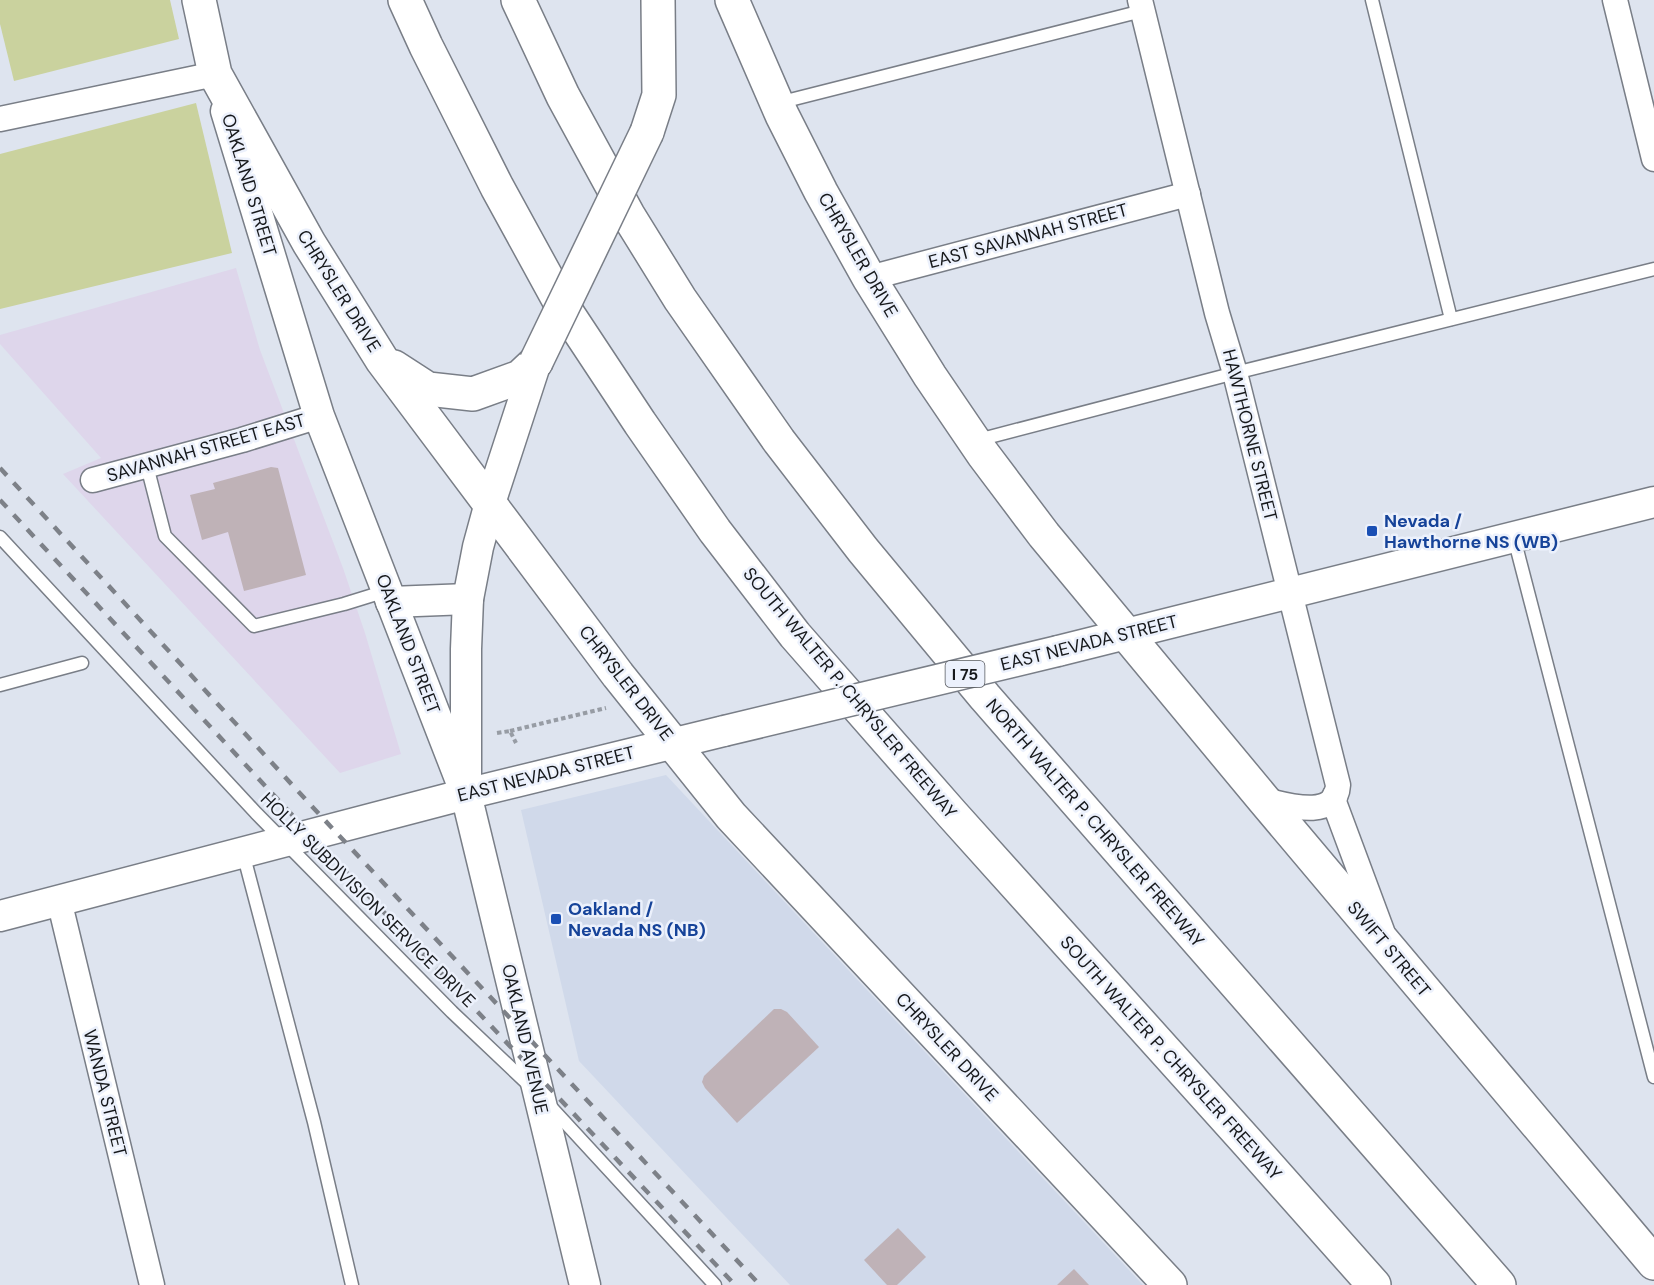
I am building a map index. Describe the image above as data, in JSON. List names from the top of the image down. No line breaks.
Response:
{"streets":{"main road":["CHRYSLER DRIVE","I 75","SOUTH WALTER P. CHRYSLER FREEWAY","NORTH WALTER P. CHRYSLER FREEWAY","SWIFT STREET"],"street":["OAKLAND STREET","EAST SAVANNAH STREET","HAWTHORNE STREET","SAVANNAH STREET EAST","EAST NEVADA STREET","OAKLAND AVENUE","WANDA STREET"],"lane":["HOLLY SUBDIVISION SERVICE DRIVE"]},"crossings":[["OAKLAND STREET","CHRYSLER DRIVE"],["OAKLAND STREET","SAVANNAH STREET EAST"],["OAKLAND STREET","EAST NEVADA STREET"],["OAKLAND STREET","OAKLAND AVENUE"],["EAST SAVANNAH STREET","CHRYSLER DRIVE"],["EAST SAVANNAH STREET","HAWTHORNE STREET"],["CHRYSLER DRIVE","EAST NEVADA STREET"],["CHRYSLER DRIVE","SWIFT STREET"],["HAWTHORNE STREET","EAST NEVADA STREET"],["HAWTHORNE STREET","SWIFT STREET"],["EAST NEVADA STREET","HOLLY SUBDIVISION SERVICE DRIVE"],["EAST NEVADA STREET","SWIFT STREET"],["EAST NEVADA STREET","OAKLAND AVENUE"],["EAST NEVADA STREET","WANDA STREET"],["HOLLY SUBDIVISION SERVICE DRIVE","OAKLAND AVENUE"]],"places":{"transit":["Nevada / Hawthorne NS (WB)","Oakland / Nevada NS (NB)"]}}
